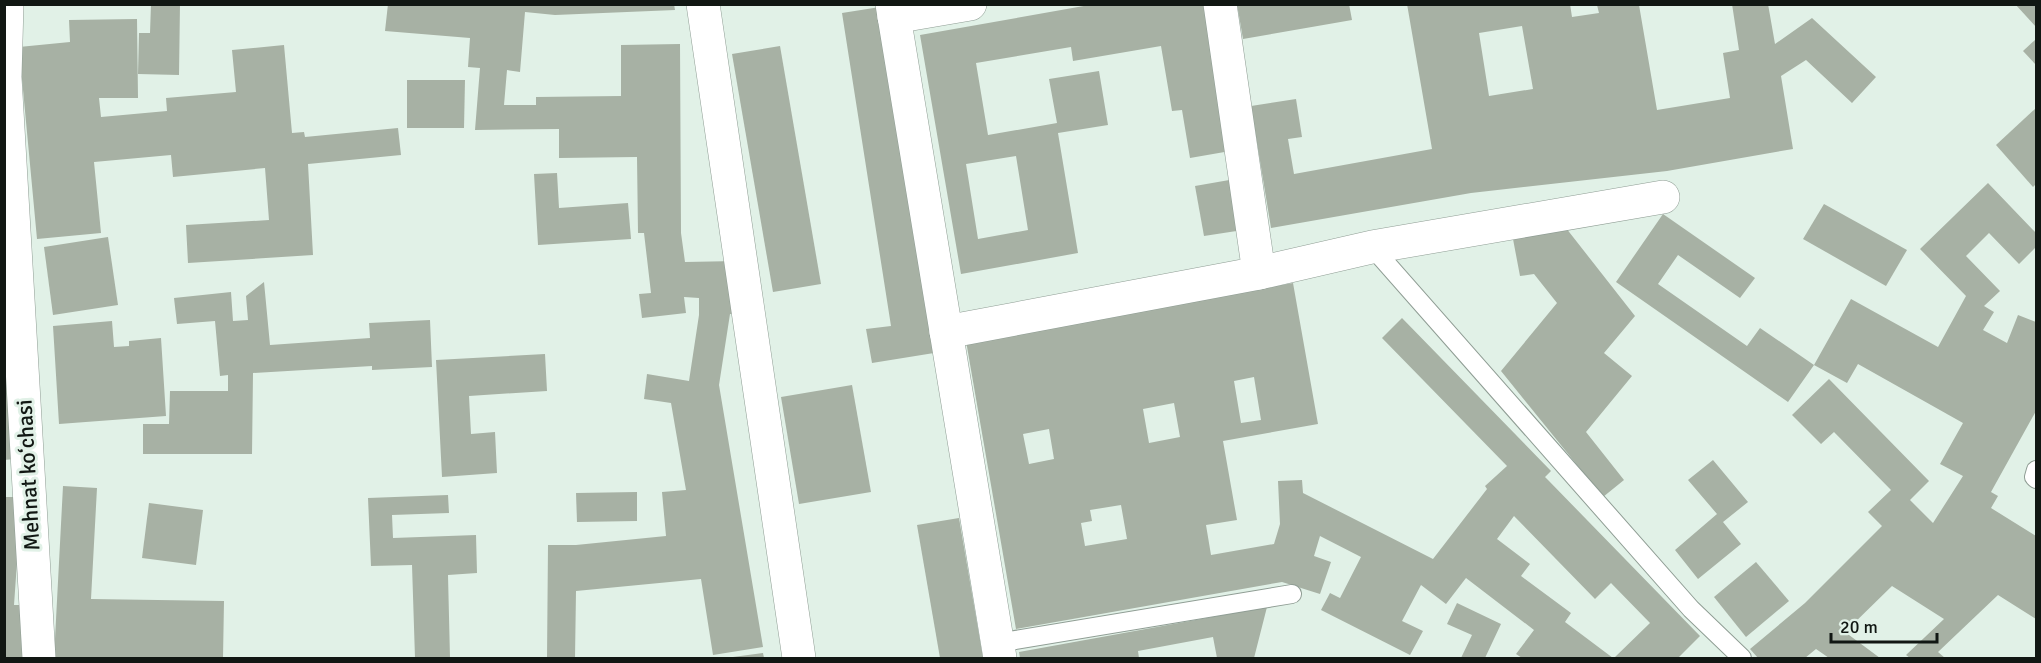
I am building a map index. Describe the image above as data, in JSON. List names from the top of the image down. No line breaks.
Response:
{"streets":{"street":["Mehnat koʻchasi"]},"scale_bar":"20 m"}
